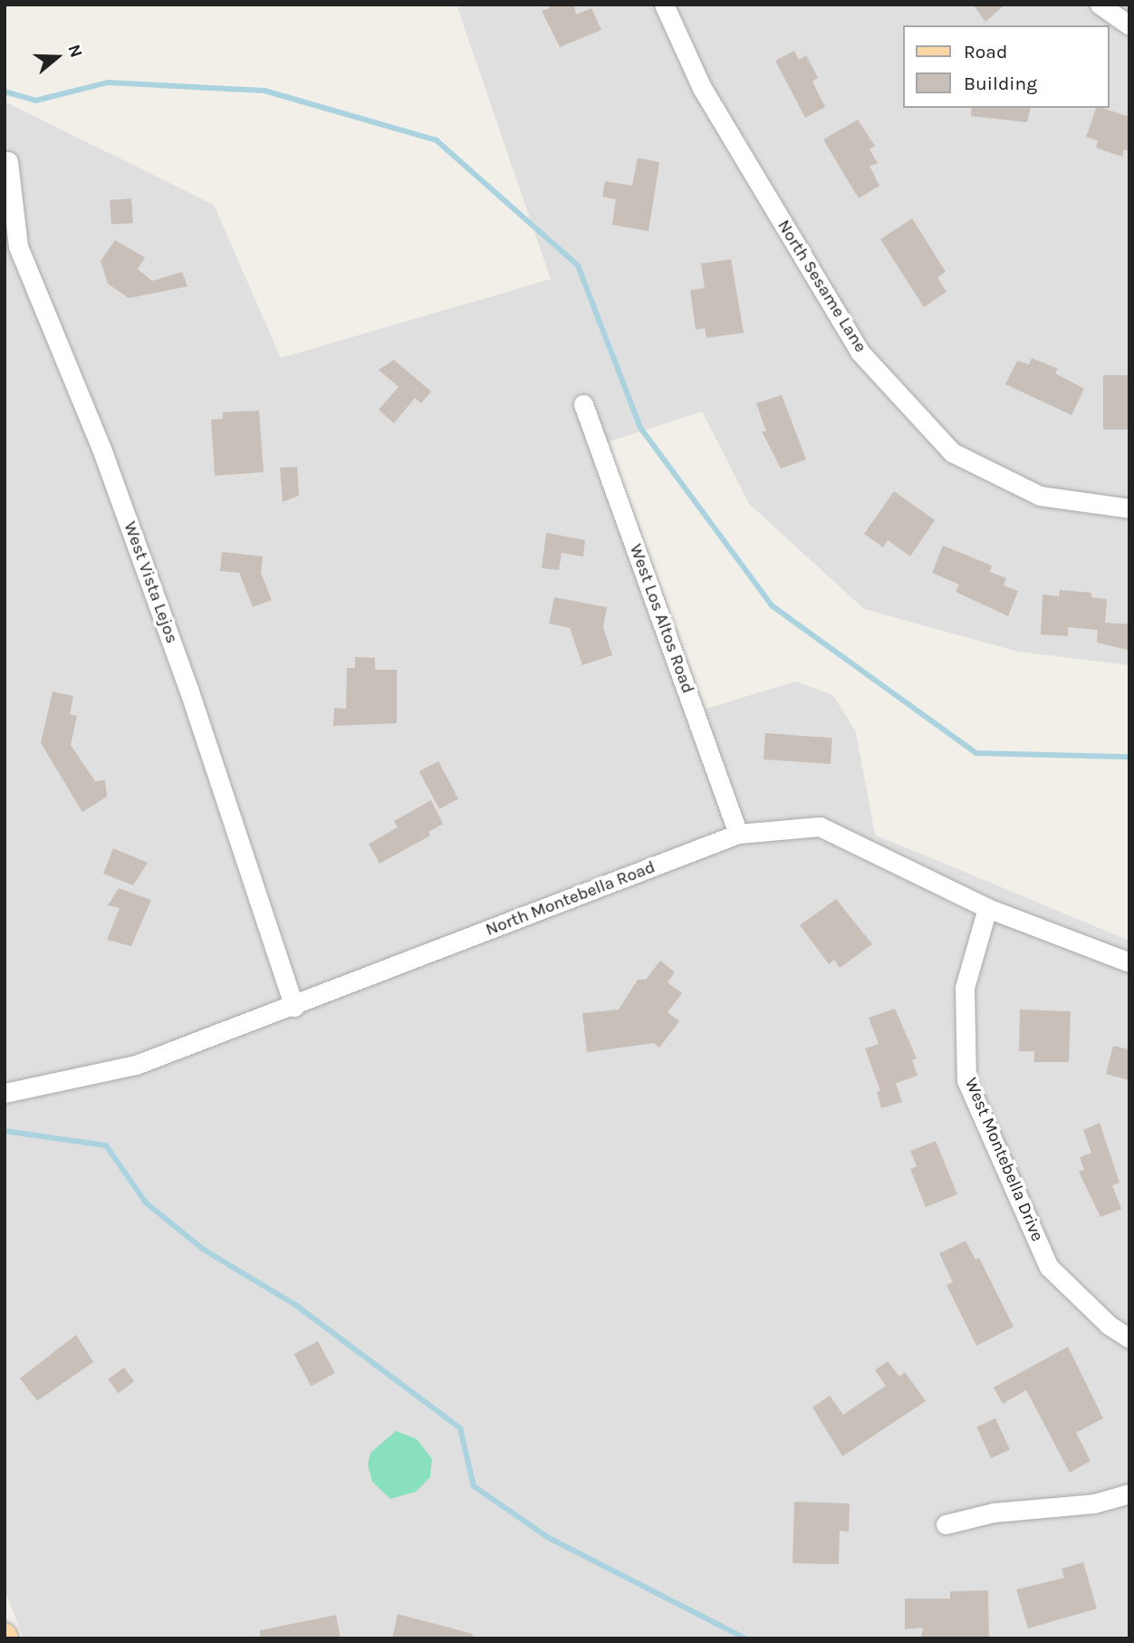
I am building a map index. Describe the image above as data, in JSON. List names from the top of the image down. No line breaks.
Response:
{"streets":{"street":["North Sesame Lane","West Vista Lejos","West Los Altos Road","North Montebella Road","West Montebella Drive"]},"crossings":[["West Vista Lejos","North Montebella Road"],["West Los Altos Road","North Montebella Road"],["North Montebella Road","West Montebella Drive"]],"legend":["Road","Building"],"north":"right"}
